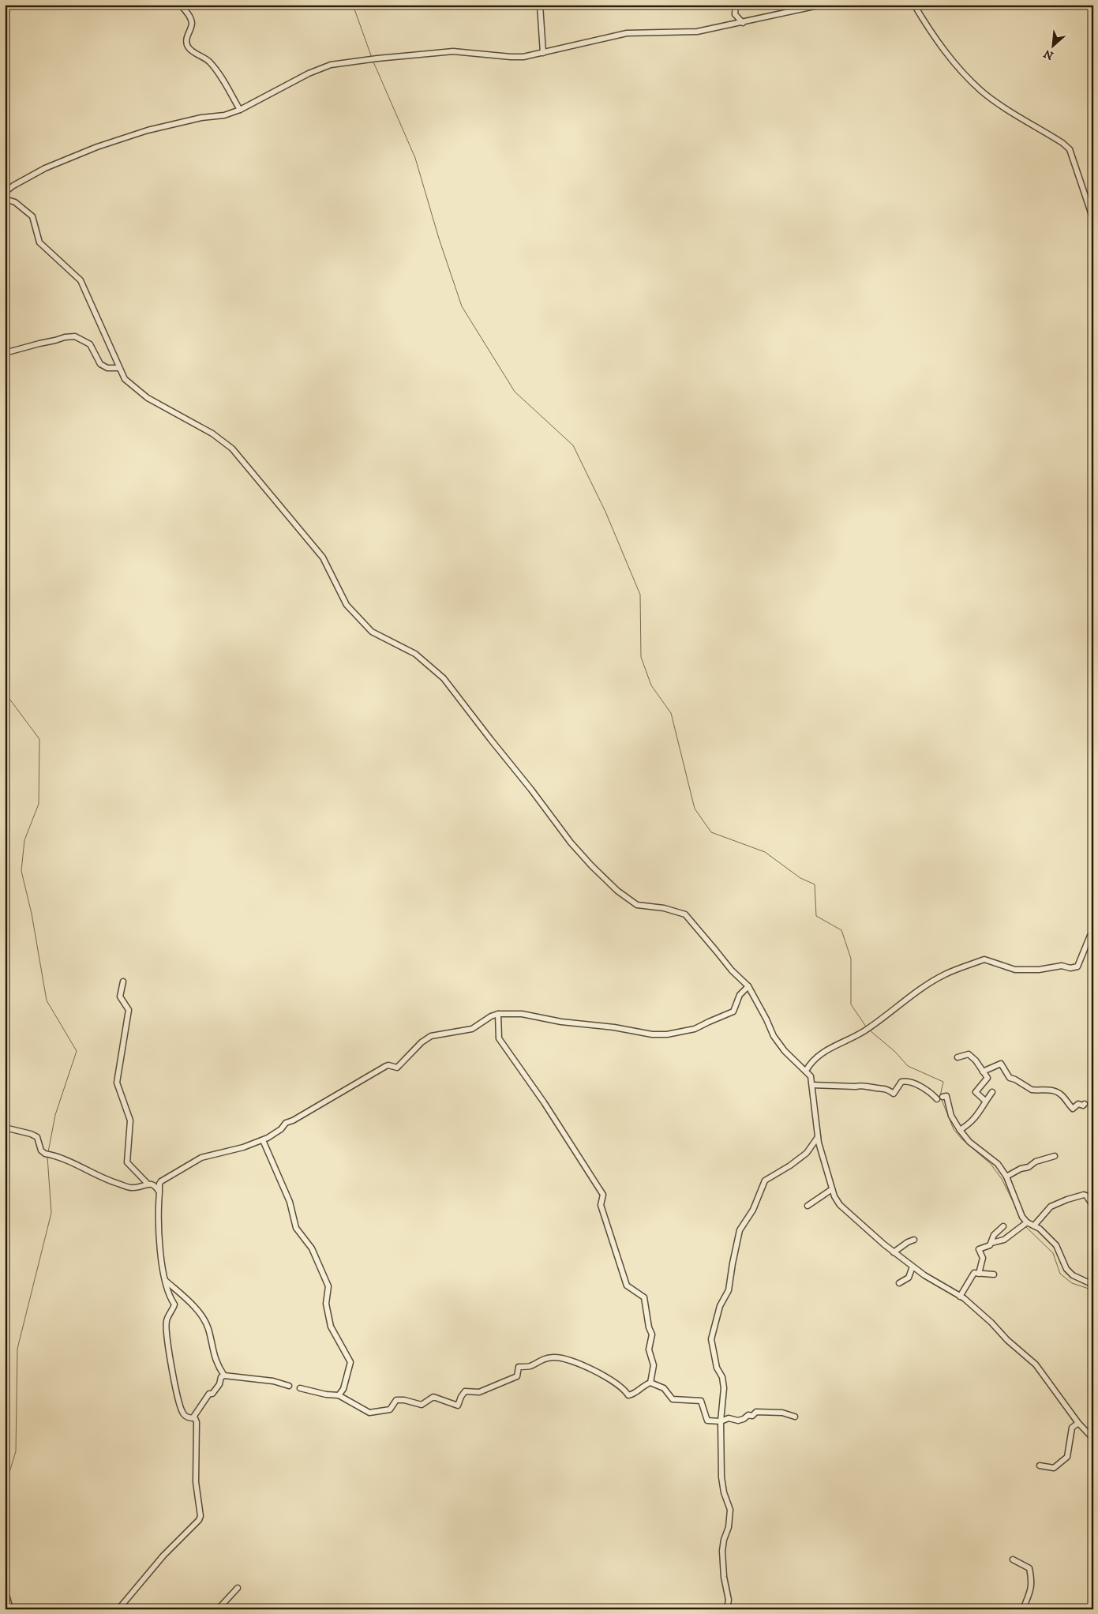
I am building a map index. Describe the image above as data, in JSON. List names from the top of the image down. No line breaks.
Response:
{"north":"bottom left"}
